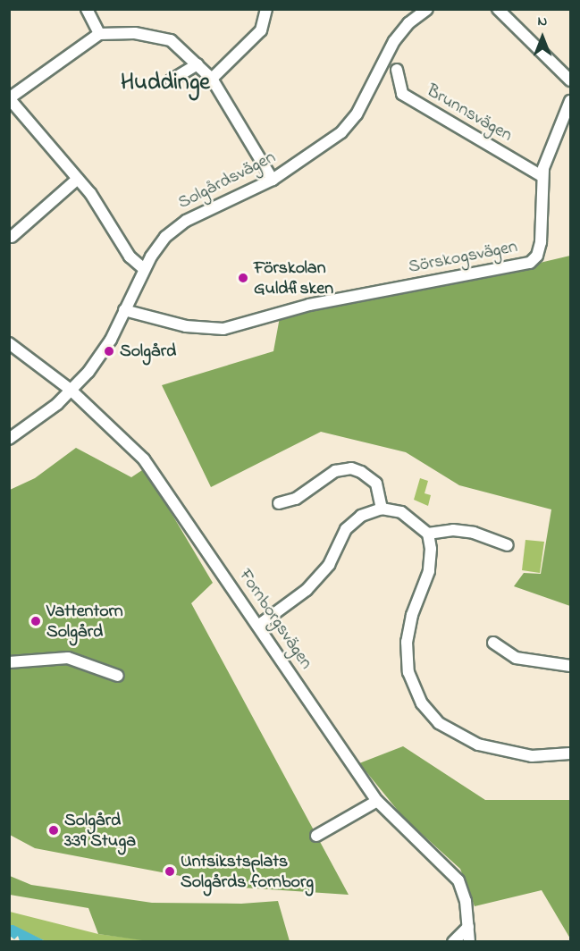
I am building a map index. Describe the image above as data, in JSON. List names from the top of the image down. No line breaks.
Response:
{"streets":{"street":["Brunnsvägen","Solgårdsvägen","Sörskogsvägen","Fornborgsvägen"]},"crossings":[["Brunnsvägen","Sörskogsvägen"],["Solgårdsvägen","Sörskogsvägen"],["Solgårdsvägen","Fornborgsvägen"]],"districts":["Huddinge"],"places":["Förskolan Guldfisken","Solgård","Vattentorn Solgård","Solgård 3:39 Stuga","Untsikstsplats Solgårds fornborg"],"north":"top"}
